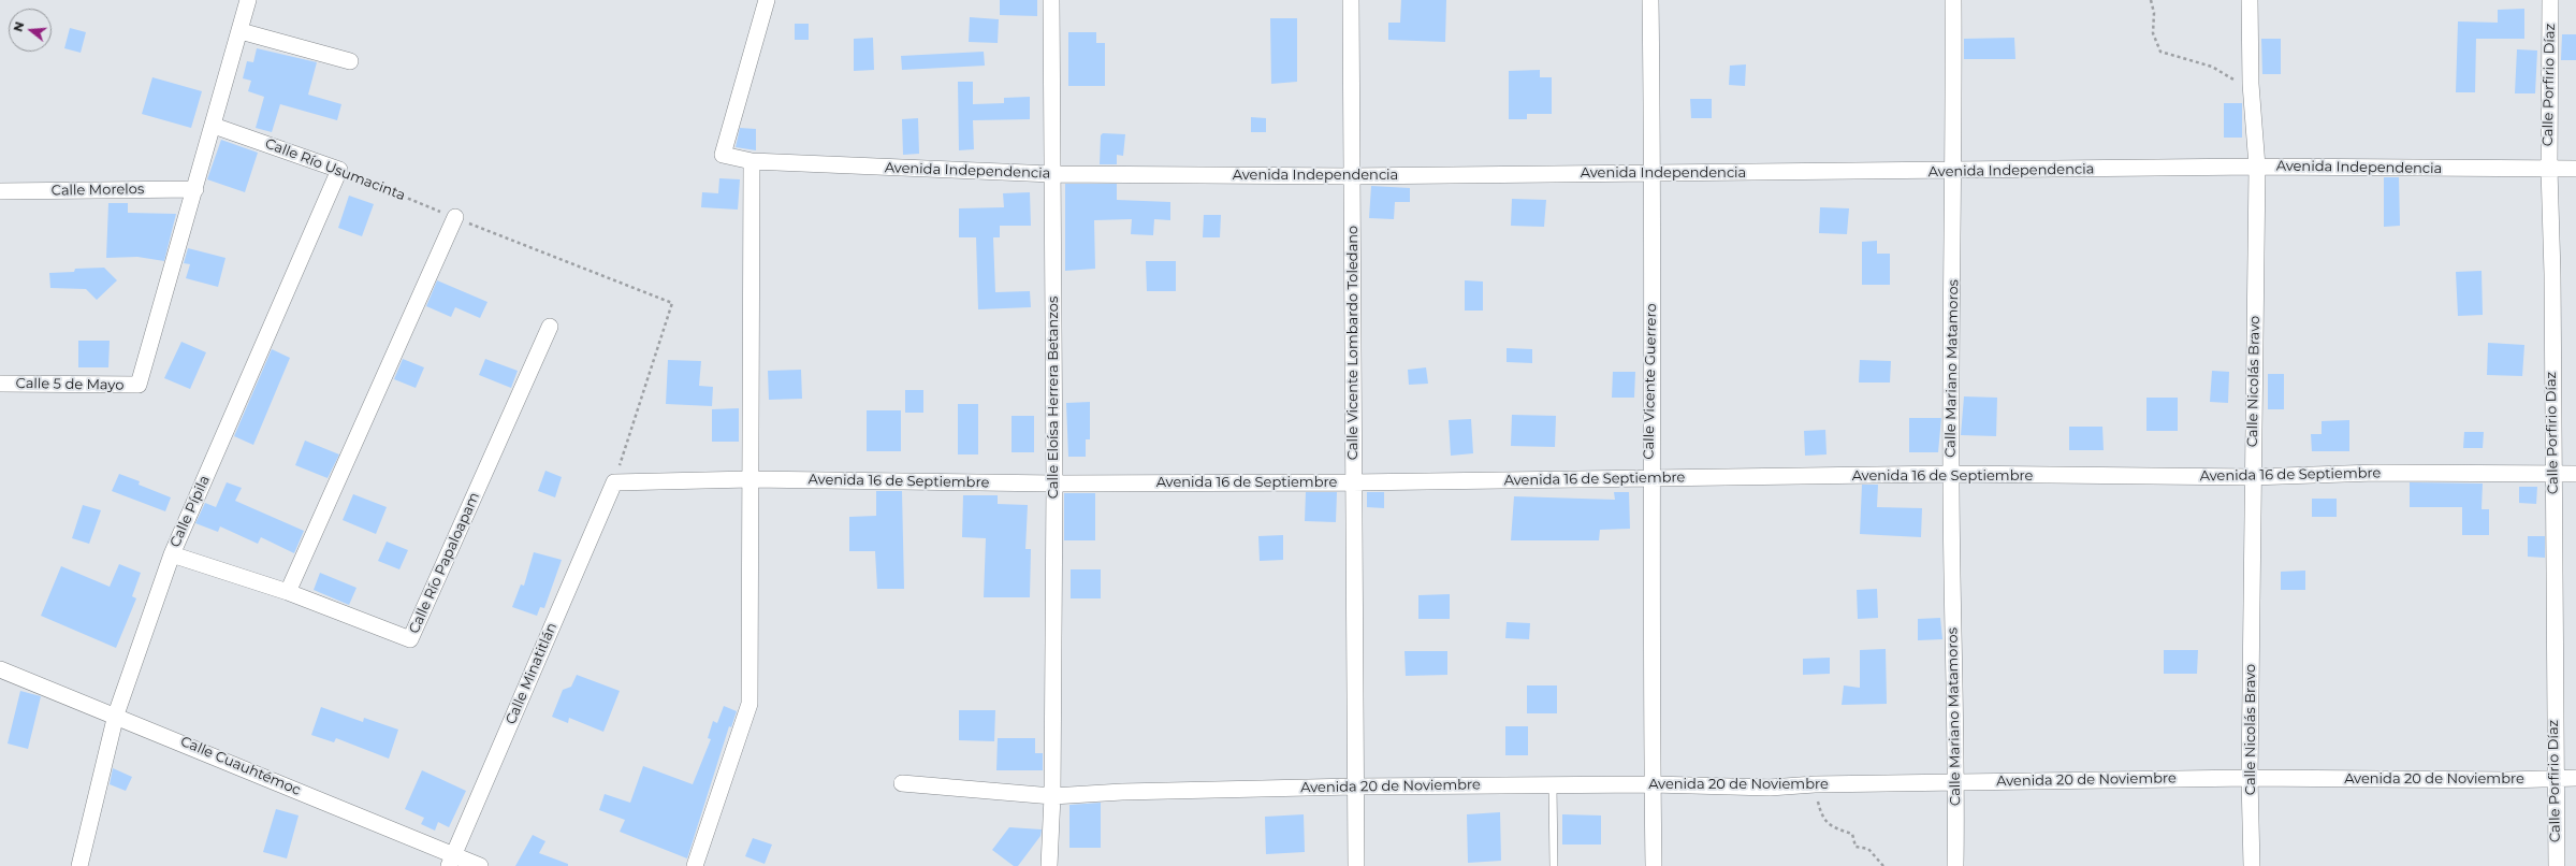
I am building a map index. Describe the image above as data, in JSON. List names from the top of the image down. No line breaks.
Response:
{"streets":{"street":["Calle Porfirio Díaz","Avenida Independencia","Calle Río Usumacinta","Calle Morelos","Calle Vicente Lombardo Toledano","Calle Mariano Matamoros","Calle Vicente Guerrero","Calle Nicolás Bravo","Calle 5 de Mayo","Calle Eloísa Herrera Betanzos","Avenida 16 de Septiembre","Calle Pípila","Calle Río Papaloapam","Calle Minatitlán","Calle Cuauhtémoc","Avenida 20 de Noviembre"]},"crossings":[["Calle Porfirio Díaz","Avenida Independencia"],["Calle Porfirio Díaz","Avenida 16 de Septiembre"],["Calle Porfirio Díaz","Avenida 20 de Noviembre"],["Avenida Independencia","Calle Vicente Lombardo Toledano"],["Avenida Independencia","Calle Mariano Matamoros"],["Avenida Independencia","Calle Vicente Guerrero"],["Avenida Independencia","Calle Nicolás Bravo"],["Avenida Independencia","Calle Eloísa Herrera Betanzos"],["Calle Río Usumacinta","Avenida 16 de Septiembre"],["Calle Río Usumacinta","Calle Pípila"],["Calle Río Usumacinta","Calle Minatitlán"],["Calle Morelos","Calle 5 de Mayo"],["Calle Vicente Lombardo Toledano","Avenida 16 de Septiembre"],["Calle Vicente Lombardo Toledano","Avenida 20 de Noviembre"],["Calle Mariano Matamoros","Avenida 16 de Septiembre"],["Calle Mariano Matamoros","Avenida 20 de Noviembre"],["Calle Vicente Guerrero","Avenida 16 de Septiembre"],["Calle Vicente Guerrero","Avenida 20 de Noviembre"],["Calle Nicolás Bravo","Avenida 16 de Septiembre"],["Calle Nicolás Bravo","Avenida 20 de Noviembre"],["Calle Eloísa Herrera Betanzos","Avenida 16 de Septiembre"],["Calle Eloísa Herrera Betanzos","Avenida 20 de Noviembre"],["Avenida 16 de Septiembre","Calle Minatitlán"],["Calle Pípila","Calle Río Papaloapam"],["Calle Pípila","Calle Cuauhtémoc"],["Calle Minatitlán","Calle Cuauhtémoc"]],"north":"left"}
